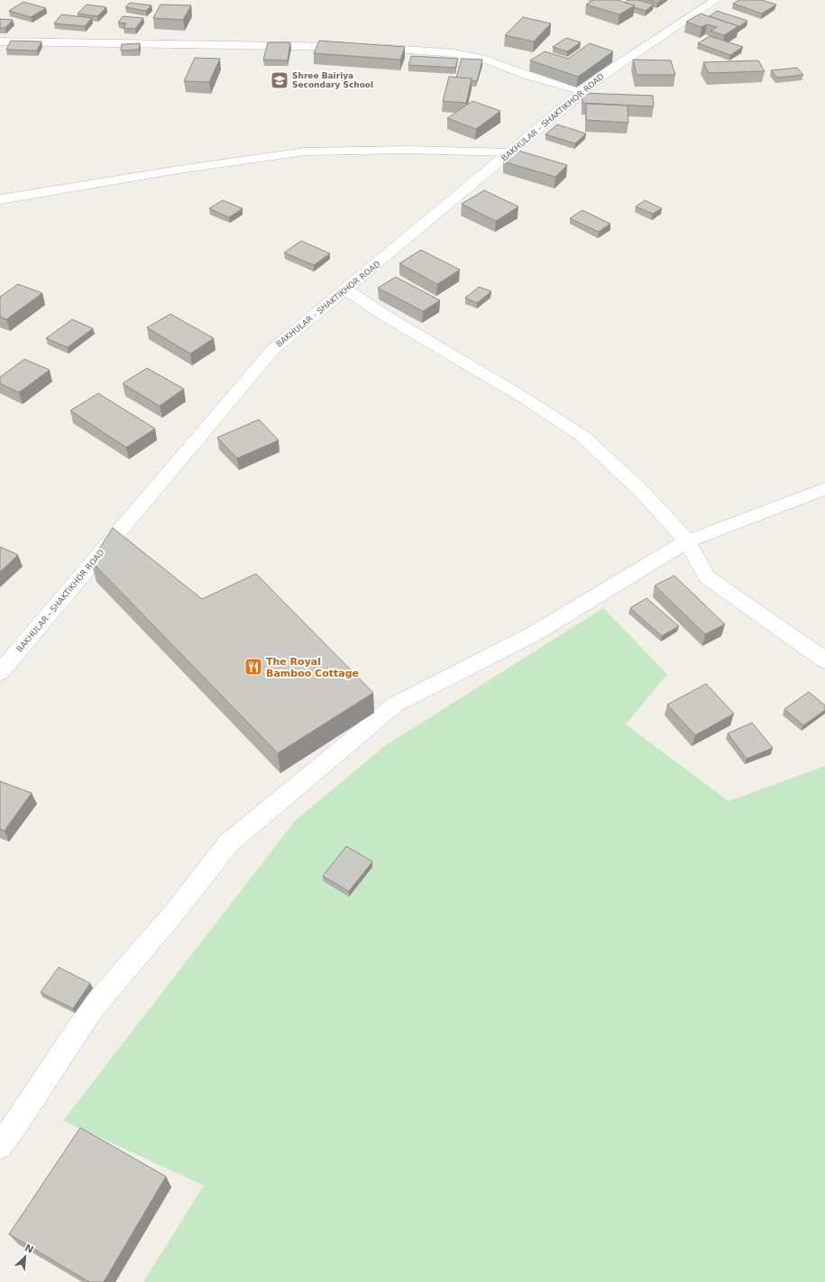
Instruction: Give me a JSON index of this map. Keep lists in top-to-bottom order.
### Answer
{
  "streets": {
    "street": ["BAKHULAR - SHAKTIKHOR ROAD"]
  },
  "places": {
    "school or university": ["Shree Bairiya Secondary School"],
    "restaurant": ["The Royal Bamboo Cottage"]
  },
  "north": "top right"
}
